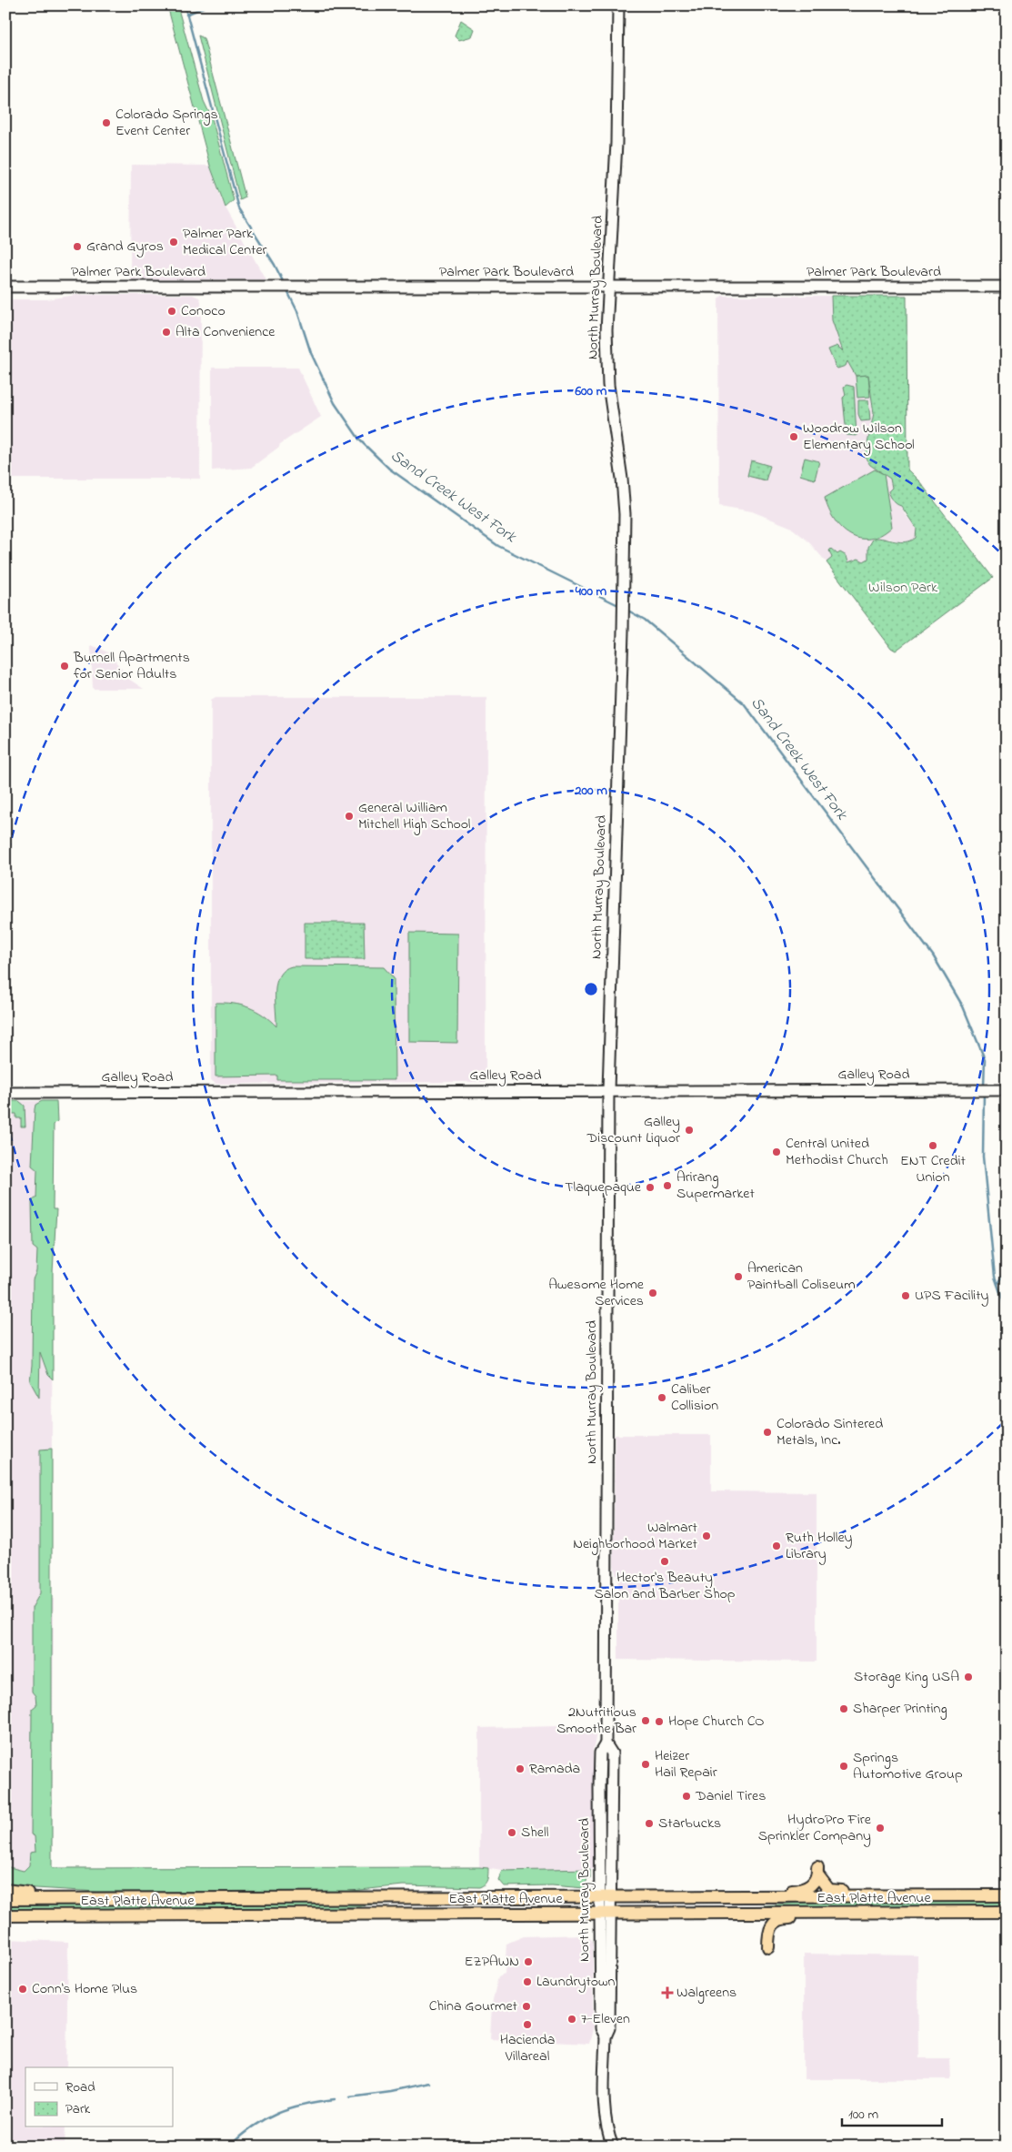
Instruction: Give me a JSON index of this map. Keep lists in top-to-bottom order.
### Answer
{
  "streets": {
    "highway": ["East Platte Avenue"],
    "main road": ["Palmer Park Boulevard", "North Murray Boulevard", "Galley Road"]
  },
  "crossings": [
    ["Palmer Park Boulevard", "North Murray Boulevard"],
    ["North Murray Boulevard", "Galley Road"],
    ["North Murray Boulevard", "East Platte Avenue"]
  ],
  "water": ["Sand Creek West Fork"],
  "parks": ["Wilson Park"],
  "places": {
    "other": [
      "Colorado Springs Event Center",
      "Palmer Park Medical Center",
      "Grand Gyros",
      "Conoco",
      "Alta Convenience",
      "Woodrow Wilson Elementary School",
      "Burnell Apartments for Senior Adults",
      "General William Mitchell High School",
      "Galley Discount Liquor",
      "ENT Credit Union",
      "Central United Methodist Church",
      "Arirang Supermarket",
      "Tlaquepaque",
      "American Paintball Coliseum",
      "Awesome Home Services",
      "UPS Facility",
      "Caliber Collision",
      "Colorado Sintered Metals, Inc.",
      "Walmart Neighborhood Market",
      "Ruth Holley Library",
      "Hector's Beauty Salon and Barber Shop",
      "Storage King USA",
      "Sharper Printing",
      "2Nutritious Smoothe Bar",
      "Hope Church CO",
      "Heizer Hail Repair",
      "Springs Automotive Group",
      "Ramada",
      "Daniel Tires",
      "Starbucks",
      "HydroPro Fire Sprinkler Company",
      "Shell",
      "EZPAWN",
      "Laundrytown",
      "Conn's Home Plus",
      "China Gourmet",
      "7-Eleven",
      "Hacienda Villareal"
    ],
    "health": ["Walgreens"]
  },
  "legend": ["Road", "Park"],
  "scale_bar": "100 m",
  "rings": ["600 m", "400 m", "200 m"]
}
